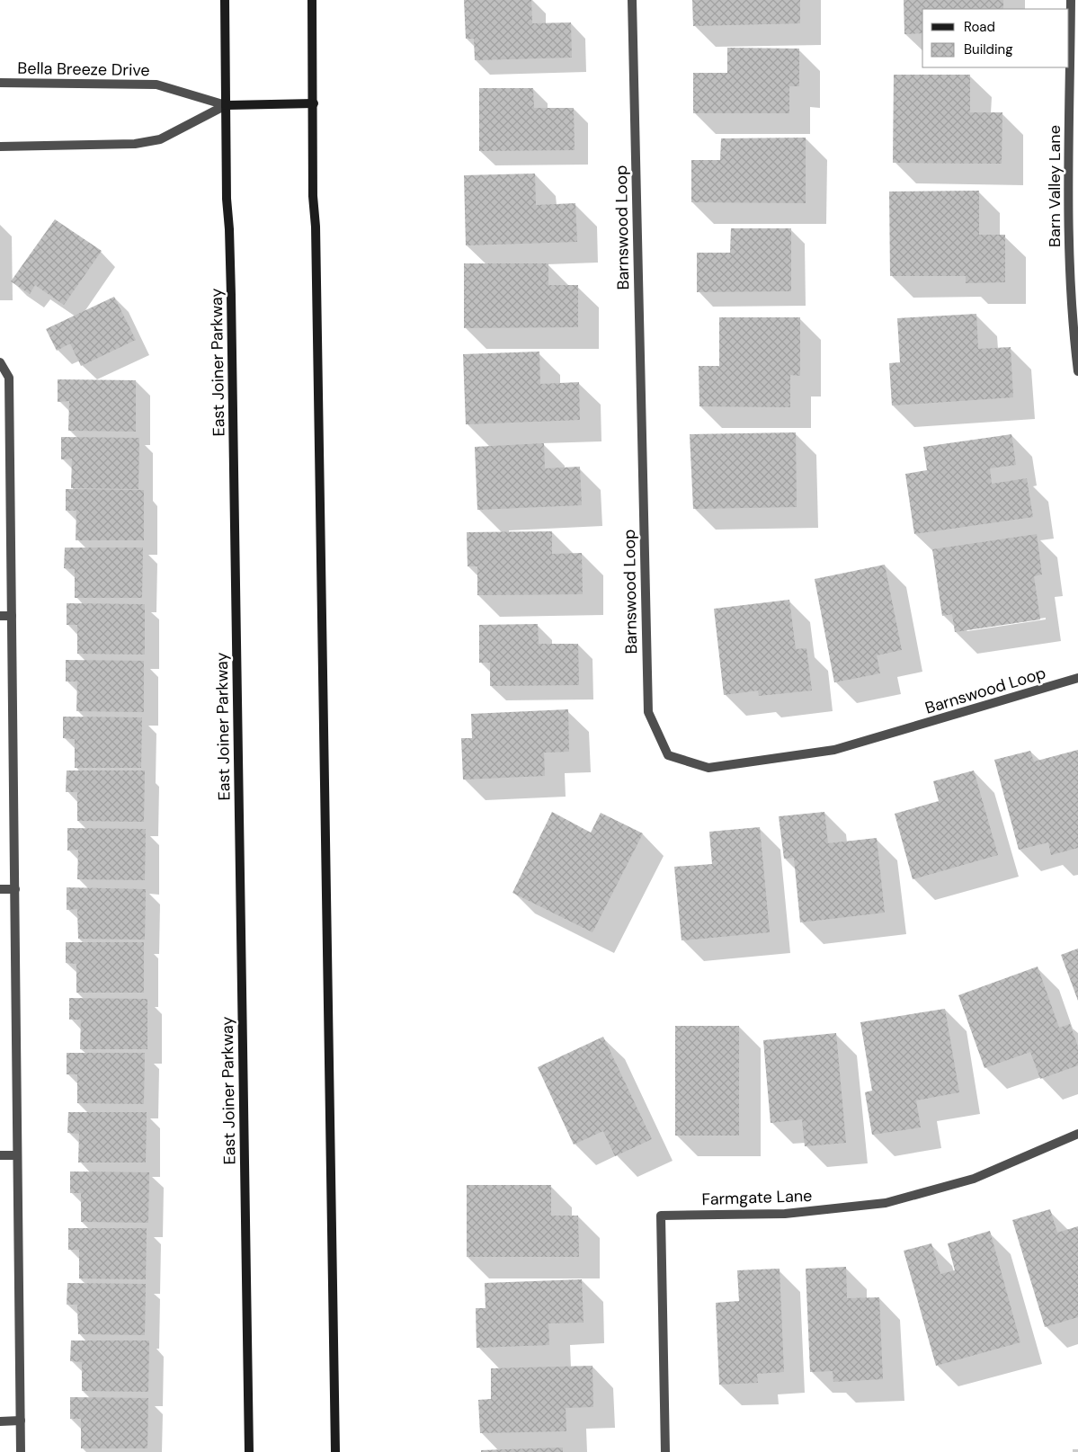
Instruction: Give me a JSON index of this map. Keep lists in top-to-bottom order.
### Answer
{
  "streets": {
    "main road": ["East Joiner Parkway"],
    "street": [
      "Bella Breeze Drive",
      "Barn Valley Lane",
      "Barnswood Loop",
      "Farmgate Lane"
    ]
  },
  "crossings": [
    ["Bella Breeze Drive", "East Joiner Parkway"]
  ],
  "legend": ["Road", "Building"]
}
